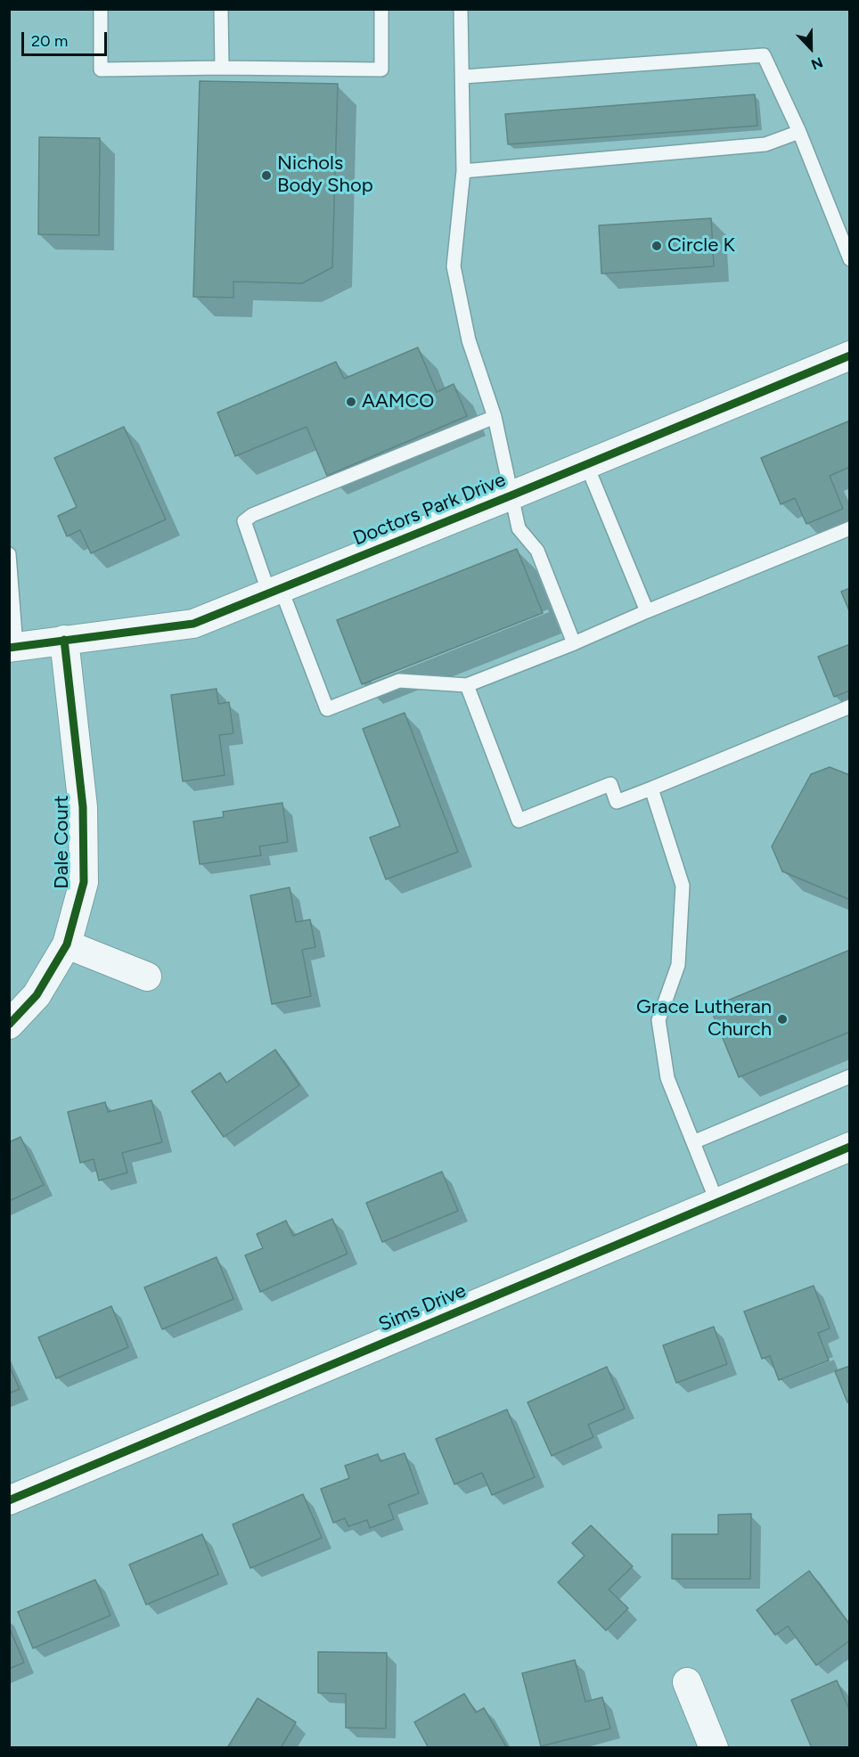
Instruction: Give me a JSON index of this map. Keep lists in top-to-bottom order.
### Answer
{
  "streets": {
    "street": ["Doctors Park Drive", "Dale Court", "Sims Drive"]
  },
  "crossings": [
    ["Doctors Park Drive", "Dale Court"]
  ],
  "places": [
    "Nichols Body Shop",
    "Circle K",
    "AAMCO",
    "Grace Lutheran Church"
  ],
  "scale_bar": "20 m",
  "north": "bottom"
}
